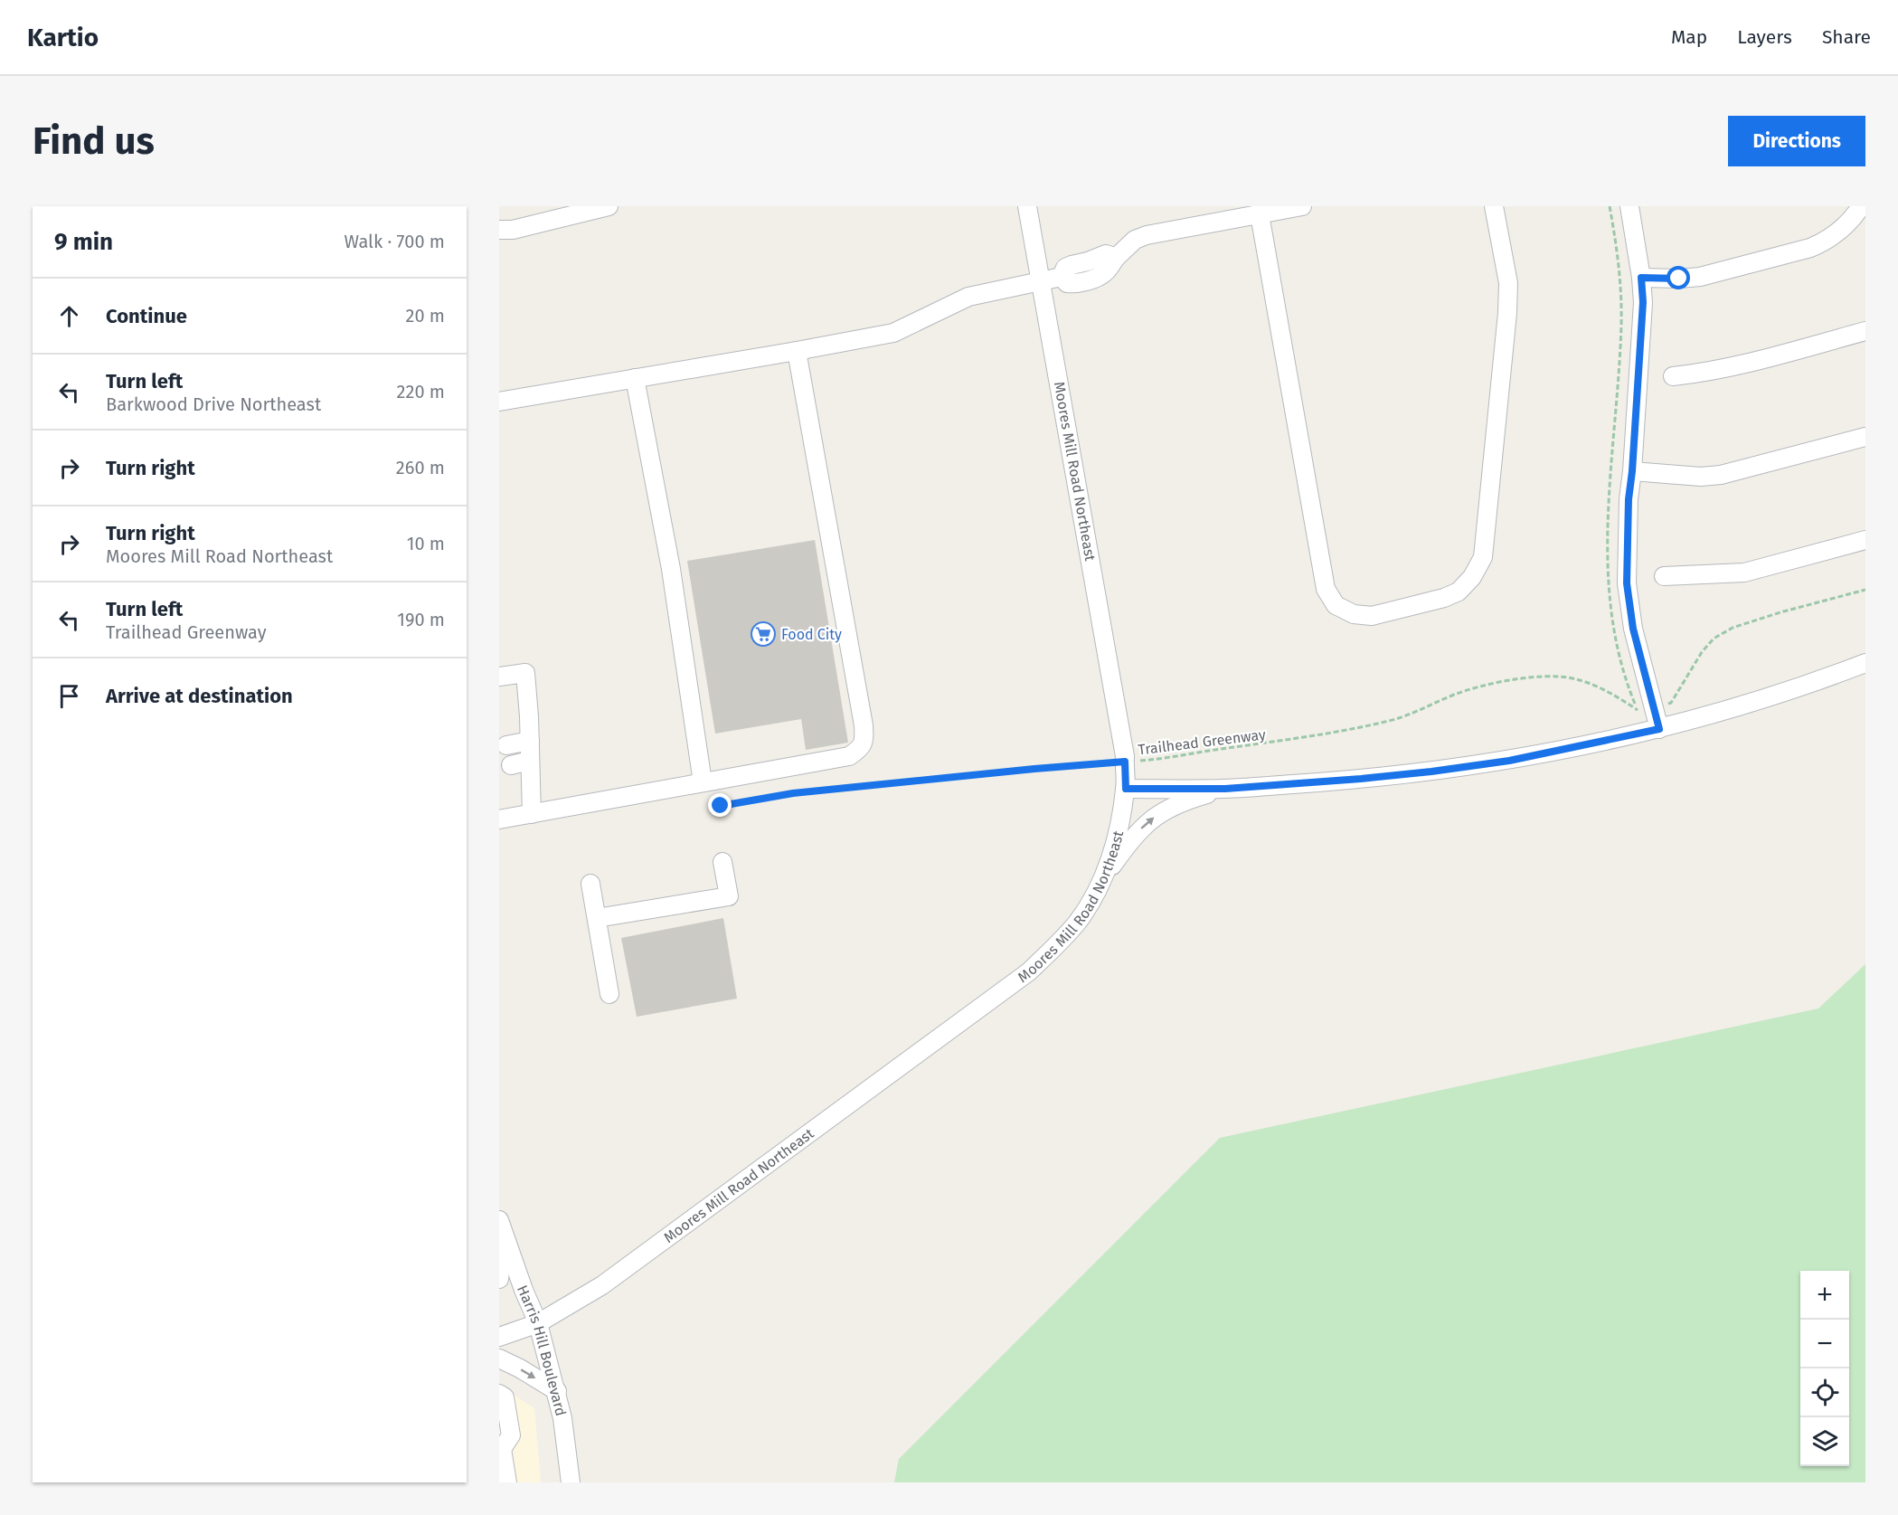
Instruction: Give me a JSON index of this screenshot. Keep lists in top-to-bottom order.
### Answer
{
  "streets": {
    "street": ["Moores Mill Road Northeast", "Harris Hill Boulevard"],
    "path": ["Trailhead Greenway"]
  },
  "crossings": [
    ["Moores Mill Road Northeast", "Trailhead Greenway"],
    ["Moores Mill Road Northeast", "Harris Hill Boulevard"]
  ],
  "places": {
    "supermarket": ["Food City"]
  },
  "page": {
    "header": "Kartio",
    "nav": ["Map", "Layers", "Share"],
    "buttons": "Directions",
    "title": "Find us",
    "heading": ["9 min", "Walk · 700 m"],
    "list": [
      ["Continue", "20 m"],
      ["Turn left", "Barkwood Drive Northeast", "220 m"],
      ["Turn right", "260 m"],
      ["Turn right", "Moores Mill Road Northeast", "10 m"],
      ["Turn left", "Trailhead Greenway", "190 m"],
      "Arrive at destination"
    ],
    "map_buttons": ["+", "−"]
  }
}
